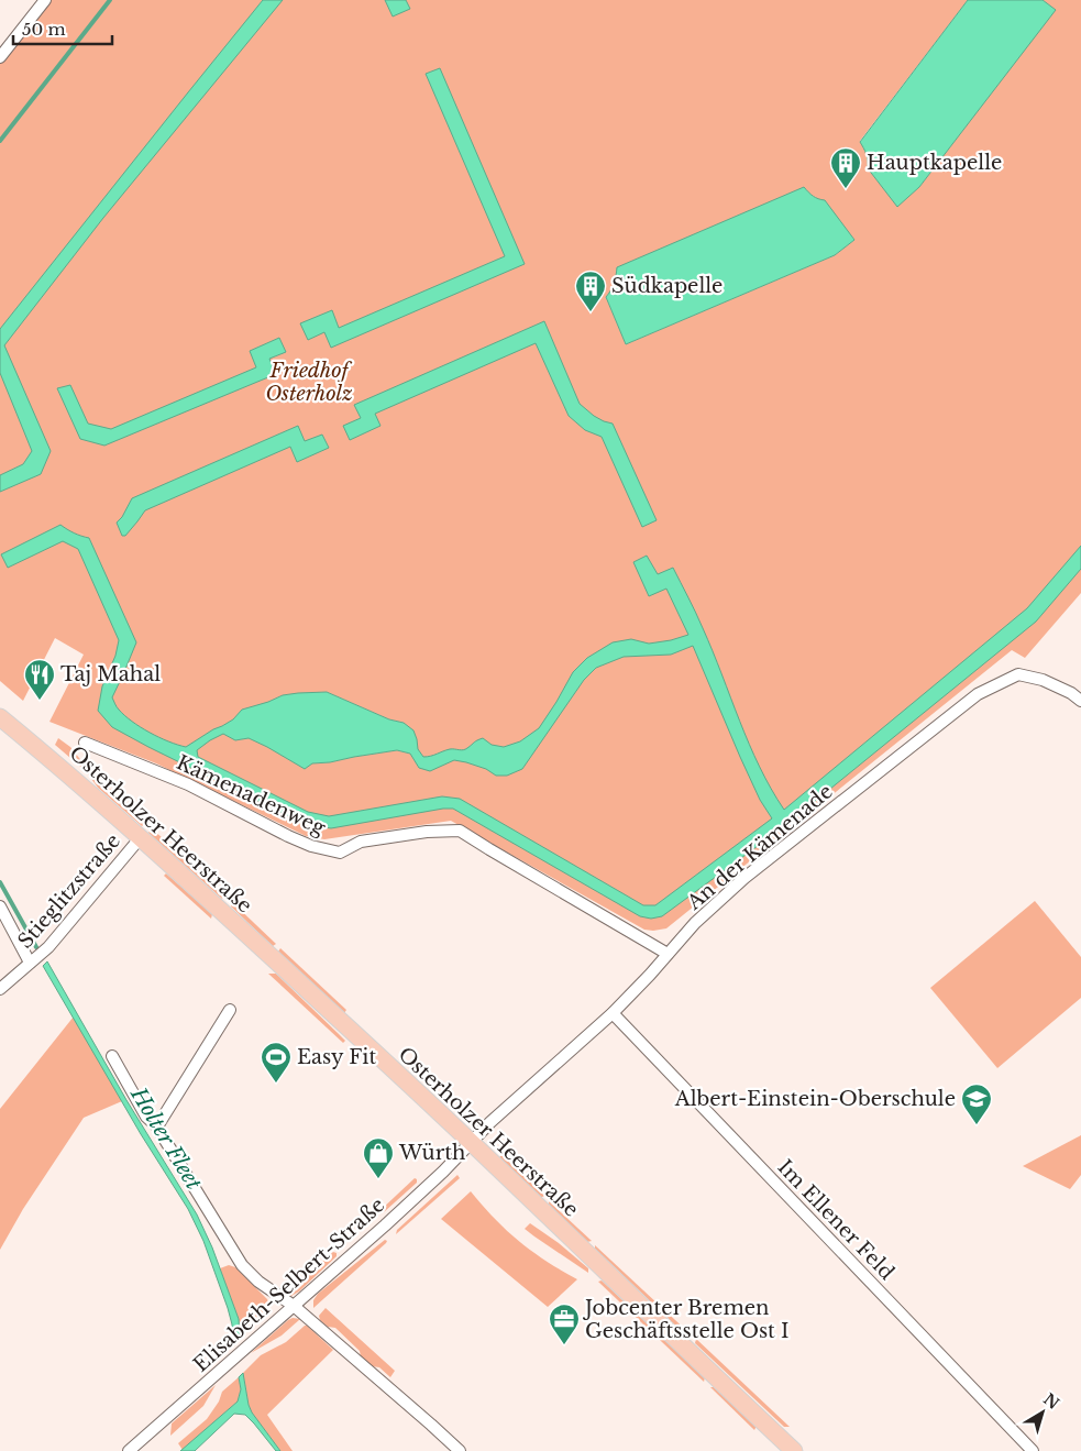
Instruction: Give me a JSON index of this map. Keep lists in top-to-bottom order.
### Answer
{
  "streets": {
    "main road": ["Osterholzer Heerstraße"],
    "street": [
      "Kämenadenweg",
      "An der Kämenade",
      "Stieglitzstraße",
      "Im Ellener Feld",
      "Elisabeth-Selbert-Straße"
    ]
  },
  "crossings": [
    ["Kämenadenweg", "An der Kämenade"],
    ["Osterholzer Heerstraße", "An der Kämenade"],
    ["Osterholzer Heerstraße", "Stieglitzstraße"],
    ["Osterholzer Heerstraße", "Elisabeth-Selbert-Straße"],
    ["An der Kämenade", "Im Ellener Feld"],
    ["An der Kämenade", "Elisabeth-Selbert-Straße"]
  ],
  "water": ["Holter Fleet"],
  "parks": ["Friedhof Osterholz"],
  "places": {
    "building": ["Hauptkapelle", "Südkapelle"],
    "restaurant": ["Taj Mahal"],
    "sports": ["Easy Fit"],
    "school or university": ["Albert-Einstein-Oberschule"],
    "shop": ["Würth"],
    "office": ["Jobcenter Bremen Geschäftsstelle Ost I"]
  },
  "scale_bar": "50 m",
  "north": "top right"
}
